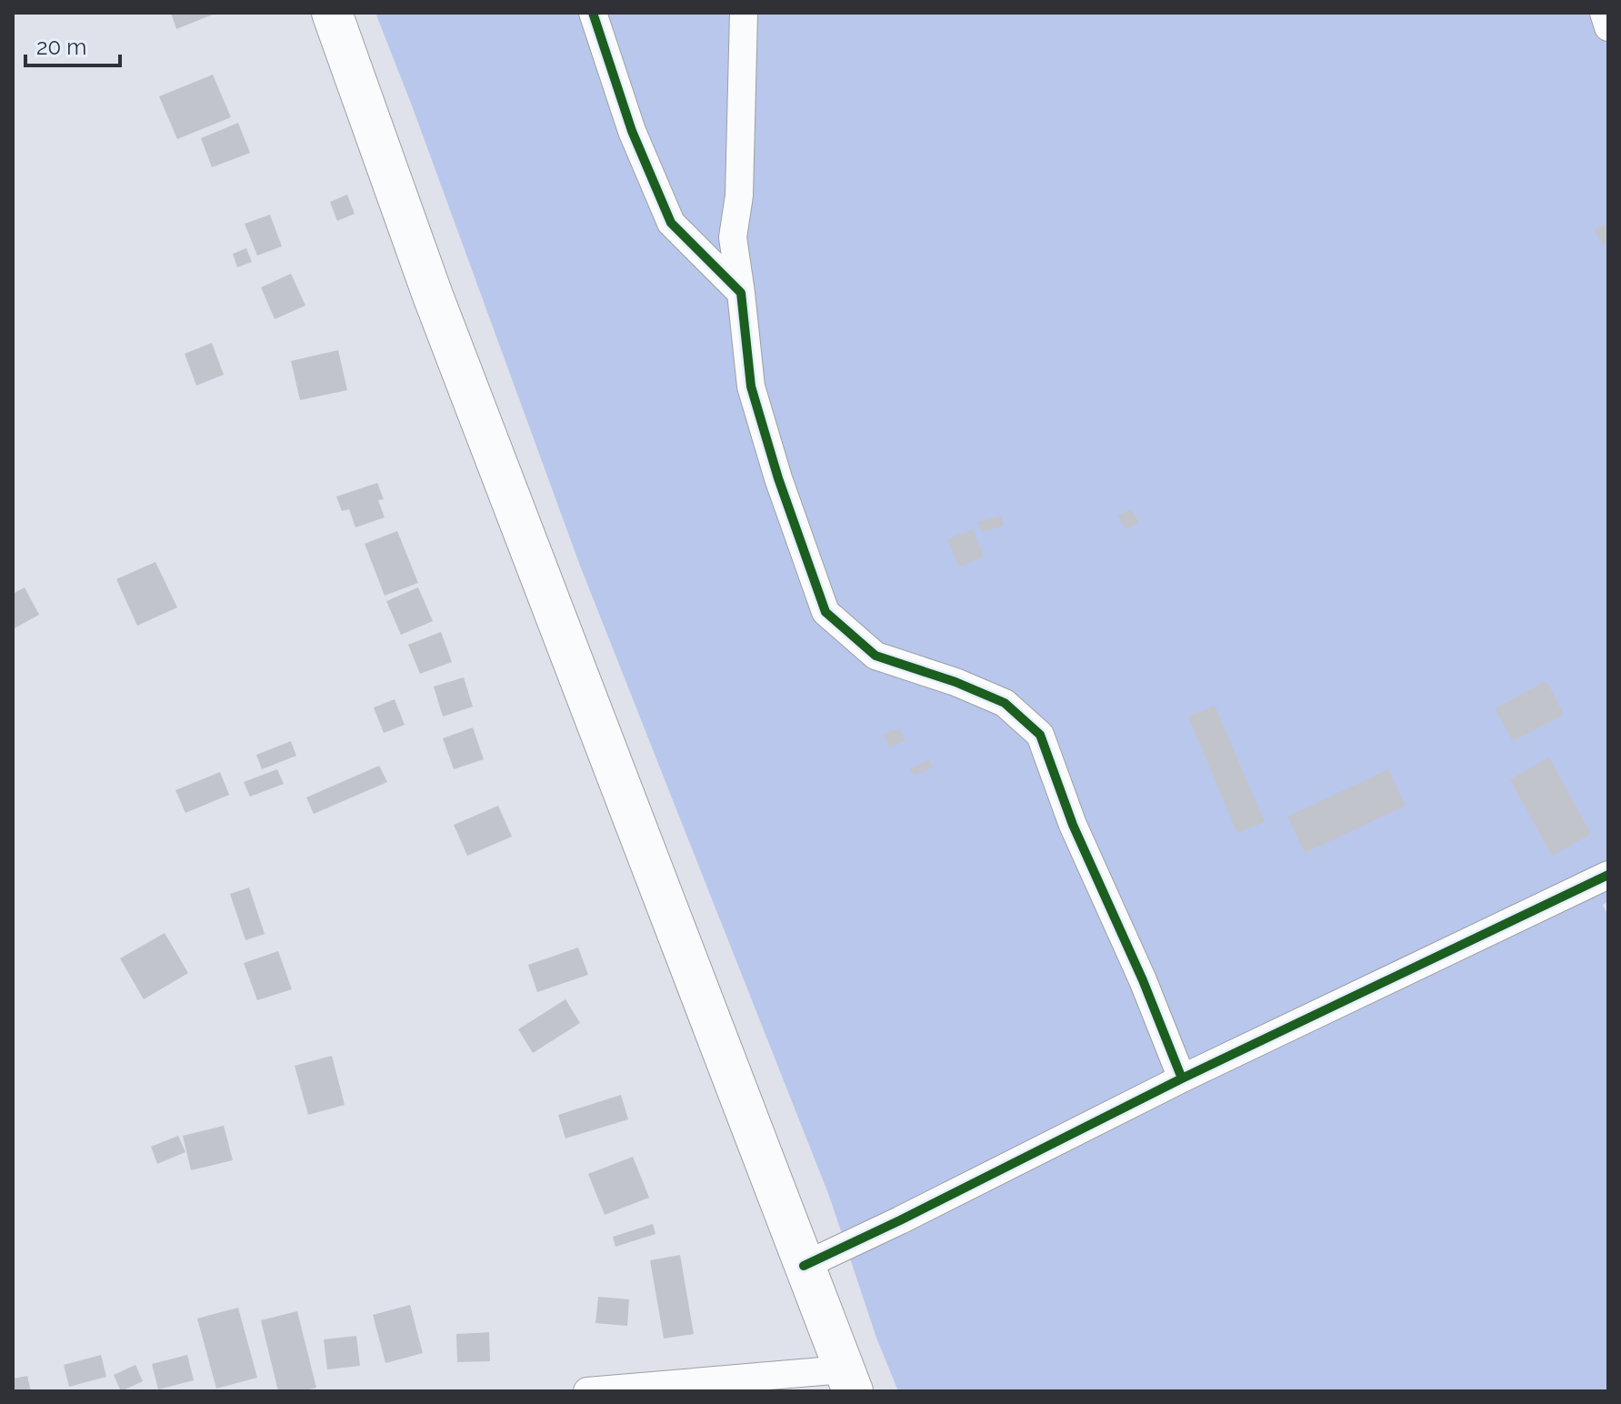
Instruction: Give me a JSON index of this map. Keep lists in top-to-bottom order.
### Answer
{
  "scale_bar": "20 m"
}
